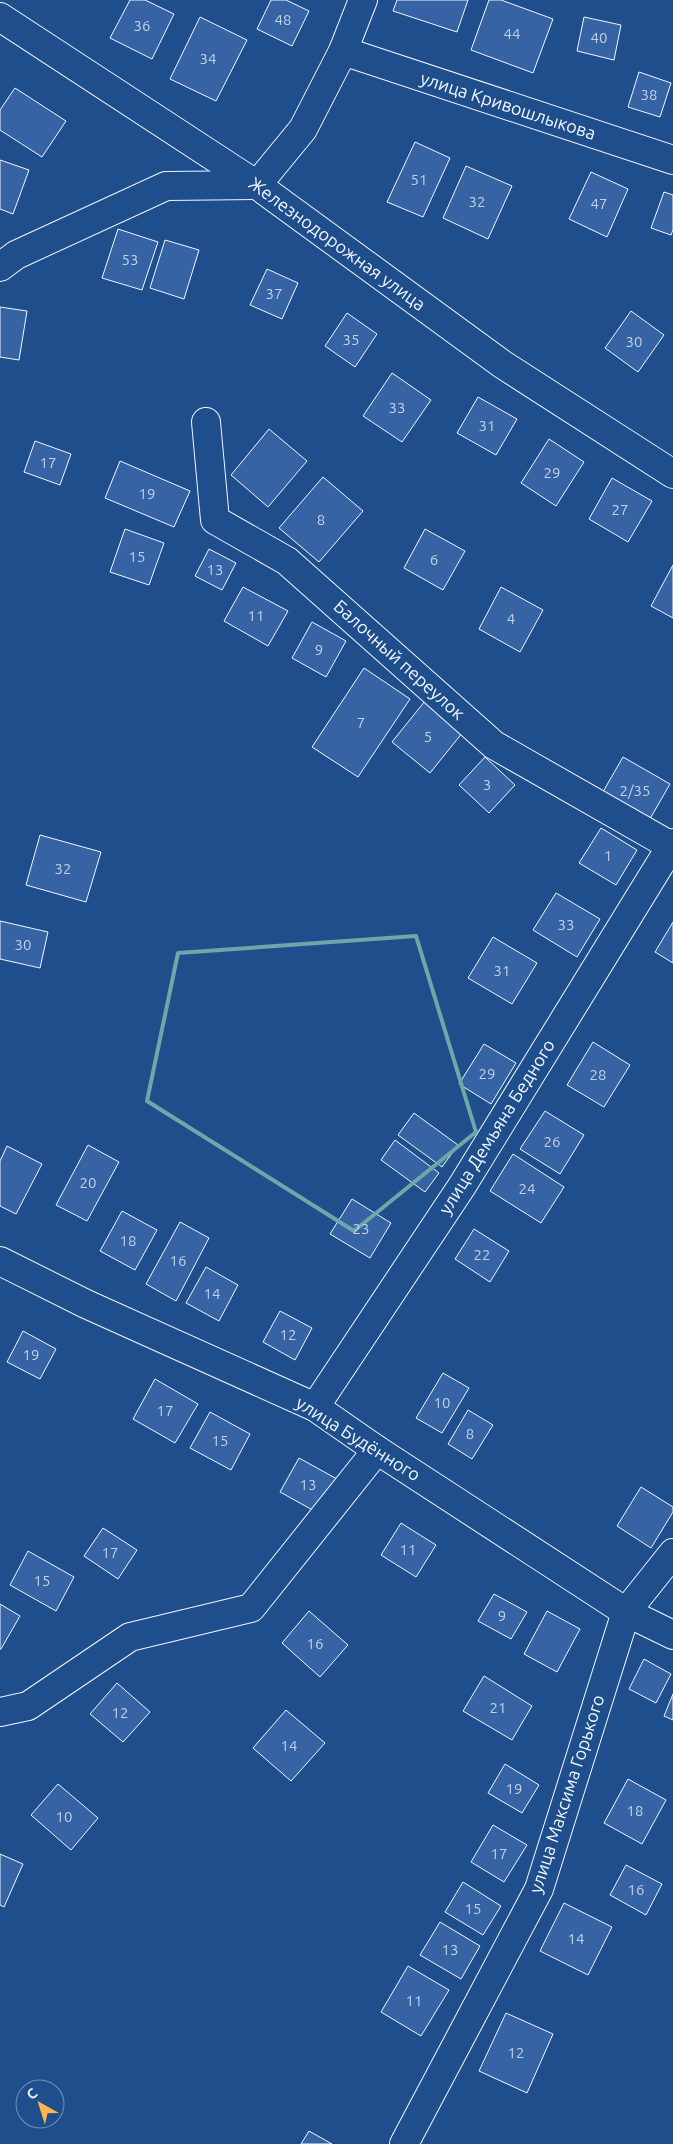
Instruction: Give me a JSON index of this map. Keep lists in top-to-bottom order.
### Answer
{
  "streets": {
    "street": [
      "улица Кривошлыкова",
      "Железнодорожная улица",
      "Балочный переулок",
      "улица Демьяна Бедного",
      "улица Будённого",
      "улица Максима Горького"
    ]
  },
  "crossings": [
    ["Балочный переулок", "улица Демьяна Бедного"],
    ["улица Демьяна Бедного", "улица Будённого"],
    ["улица Будённого", "улица Максима Горького"]
  ],
  "house_numbers": [
    "48",
    "36",
    "44",
    "40",
    "34",
    "38",
    "51",
    "32",
    "47",
    "53",
    "37",
    "35",
    "30",
    "33",
    "31",
    "17",
    "29",
    "19",
    "27",
    "8",
    "15",
    "6",
    "13",
    "11",
    "4",
    "9",
    "7",
    "5",
    "3",
    "2/35",
    "1",
    "32",
    "33",
    "30",
    "31",
    "29",
    "28",
    "26",
    "20",
    "24",
    "23",
    "18",
    "22",
    "16",
    "14",
    "12",
    "19",
    "10",
    "17",
    "8",
    "15",
    "13",
    "11",
    "17",
    "15",
    "9",
    "16",
    "21",
    "12",
    "14",
    "19",
    "18",
    "10",
    "17",
    "16",
    "15",
    "14",
    "13",
    "11",
    "12"
  ],
  "north": "top left"
}
